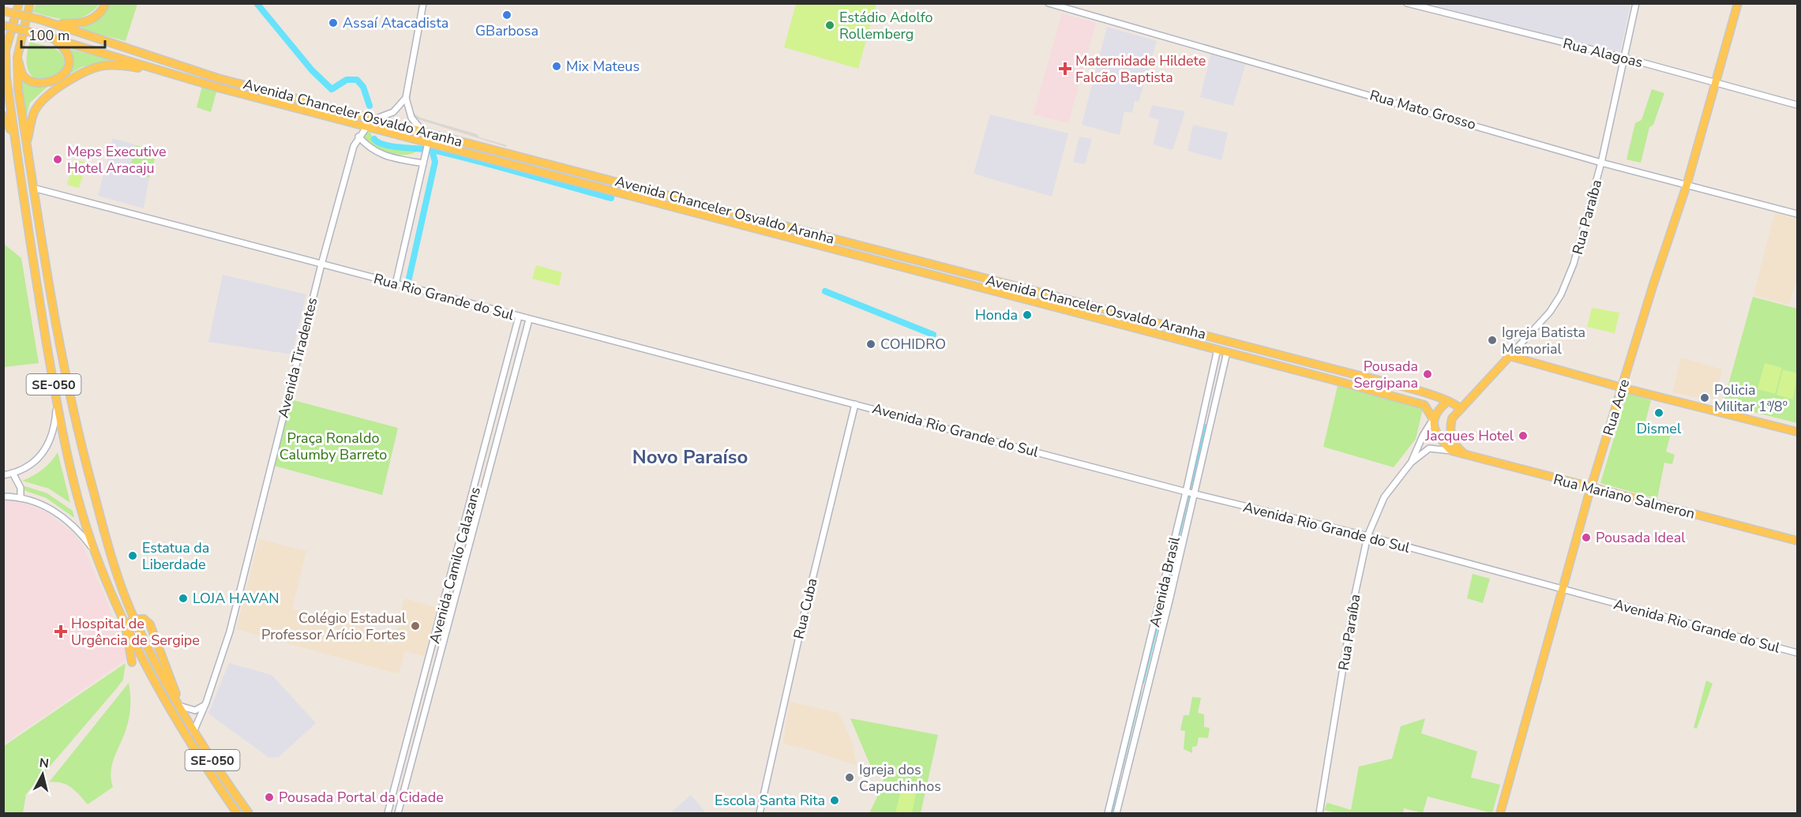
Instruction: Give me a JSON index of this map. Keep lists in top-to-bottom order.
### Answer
{
  "streets": {
    "main road": [
      "Avenida Chanceler Osvaldo Aranha",
      "Rua Paraíba",
      "SE-050",
      "Rua Acre",
      "Rua Mariano Salmeron"
    ],
    "street": [
      "Rua Alagoas",
      "Rua Mato Grosso",
      "Rua Rio Grande do Sul",
      "Avenida Tiradentes",
      "Avenida Rio Grande do Sul",
      "Avenida Camilo Calazans",
      "Avenida Brasil",
      "Rua Cuba"
    ]
  },
  "crossings": [
    ["Rua Alagoas", "Rua Paraíba"],
    ["Rua Alagoas", "Rua Acre"],
    ["Rua Mato Grosso", "Rua Paraíba"],
    ["Rua Mato Grosso", "Rua Acre"],
    ["Avenida Chanceler Osvaldo Aranha", "Rua Paraíba"],
    ["Avenida Chanceler Osvaldo Aranha", "Avenida Tiradentes"],
    ["Avenida Chanceler Osvaldo Aranha", "Rua Mariano Salmeron"],
    ["Avenida Chanceler Osvaldo Aranha", "Avenida Brasil"],
    ["Rua Paraíba", "Avenida Rio Grande do Sul"],
    ["Rua Rio Grande do Sul", "Avenida Tiradentes"],
    ["Rua Rio Grande do Sul", "SE-050"],
    ["Rua Rio Grande do Sul", "Avenida Rio Grande do Sul"],
    ["Rua Rio Grande do Sul", "Avenida Camilo Calazans"],
    ["Rua Rio Grande do Sul", "Rua Cuba"],
    ["Avenida Tiradentes", "SE-050"],
    ["Rua Acre", "Avenida Rio Grande do Sul"],
    ["Rua Acre", "Rua Mariano Salmeron"],
    ["Avenida Rio Grande do Sul", "Avenida Brasil"],
    ["Avenida Rio Grande do Sul", "Rua Cuba"]
  ],
  "districts": ["Novo Paraíso"],
  "parks": ["Praça Ronaldo Calumby Barreto"],
  "places": {
    "other": [
      "GBarbosa",
      "Assaí Atacadista",
      "Estádio Adolfo Rollemberg",
      "Mix Mateus",
      "Meps Executive Hotel Aracaju",
      "Honda",
      "Igreja Batista Memorial",
      "COHIDRO",
      "Pousada Sergipana",
      "Policia Militar 1ª/8º",
      "Dismel",
      "Jacques Hotel",
      "Pousada Ideal",
      "Estatua da Liberdade",
      "LOJA HAVAN",
      "Colégio Estadual Professor Arício Fortes",
      "Igreja dos Capuchinhos",
      "Pousada Portal da Cidade",
      "Escola Santa Rita"
    ],
    "health": ["Maternidade Hildete Falcão Baptista", "Hospital de Urgência de Sergipe"]
  },
  "scale_bar": "100 m",
  "north": "top"
}
